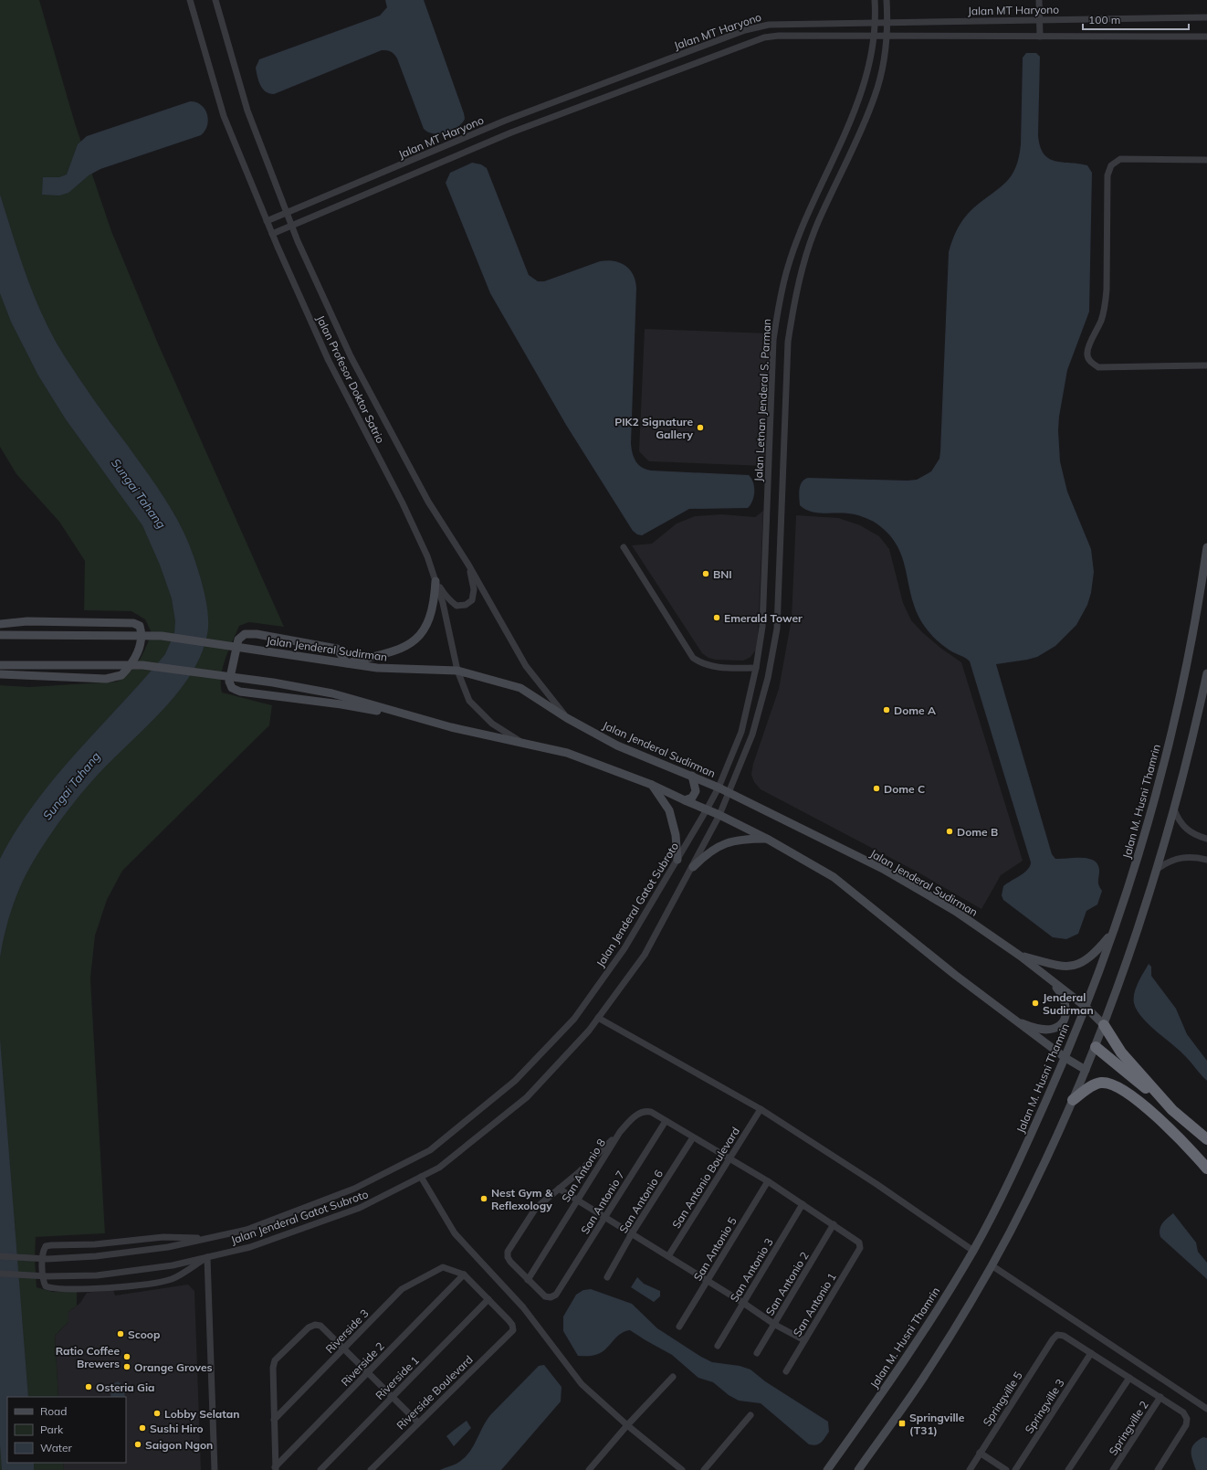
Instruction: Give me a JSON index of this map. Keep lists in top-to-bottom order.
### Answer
{
  "streets": {
    "street": [
      "Jalan MT Haryono",
      "Jalan Profesor Doktor Satrio",
      "Jalan Letnan Jenderal S. Parman",
      "Jalan Jenderal Sudirman",
      "Jalan M. Husni Thamrin",
      "Jalan Jenderal Gatot Subroto",
      "San Antonio 8",
      "San Antonio Boulevard",
      "San Antonio 6",
      "San Antonio 7",
      "San Antonio 5",
      "San Antonio 3",
      "San Antonio 2",
      "San Antonio 1",
      "Riverside 3",
      "Riverside 2",
      "Riverside 1",
      "Riverside Boulevard",
      "Springville 5",
      "Springville 3",
      "Springville 2"
    ]
  },
  "crossings": [
    ["Jalan MT Haryono", "Jalan Profesor Doktor Satrio"],
    ["Jalan MT Haryono", "Jalan Letnan Jenderal S. Parman"],
    ["Jalan Profesor Doktor Satrio", "Jalan Jenderal Sudirman"],
    ["Jalan Letnan Jenderal S. Parman", "Jalan Jenderal Sudirman"],
    ["Jalan Letnan Jenderal S. Parman", "Jalan Jenderal Gatot Subroto"],
    ["Jalan Jenderal Sudirman", "Jalan M. Husni Thamrin"],
    ["Jalan Jenderal Sudirman", "Jalan Jenderal Gatot Subroto"],
    ["San Antonio 8", "San Antonio 7"],
    ["San Antonio 2", "San Antonio 1"],
    ["Riverside 3", "Riverside 2"],
    ["Riverside 1", "Riverside Boulevard"],
    ["Springville 5", "Springville 3"]
  ],
  "water": ["Sungai Tahang"],
  "places": {
    "other": [
      "PIK2 Signature Gallery",
      "BNI",
      "Emerald Tower",
      "Dome A",
      "Dome C",
      "Dome B",
      "Jenderal Sudirman",
      "Nest Gym & Reflexology",
      "Scoop",
      "Ratio Coffee Brewers",
      "Orange Groves",
      "Osteria Gia",
      "Lobby Selatan",
      "Sushi Hiro",
      "Saigon Ngon"
    ],
    "transit": ["Springville (T31)"]
  },
  "legend": ["Road", "Park", "Water"],
  "scale_bar": "100 m"
}
